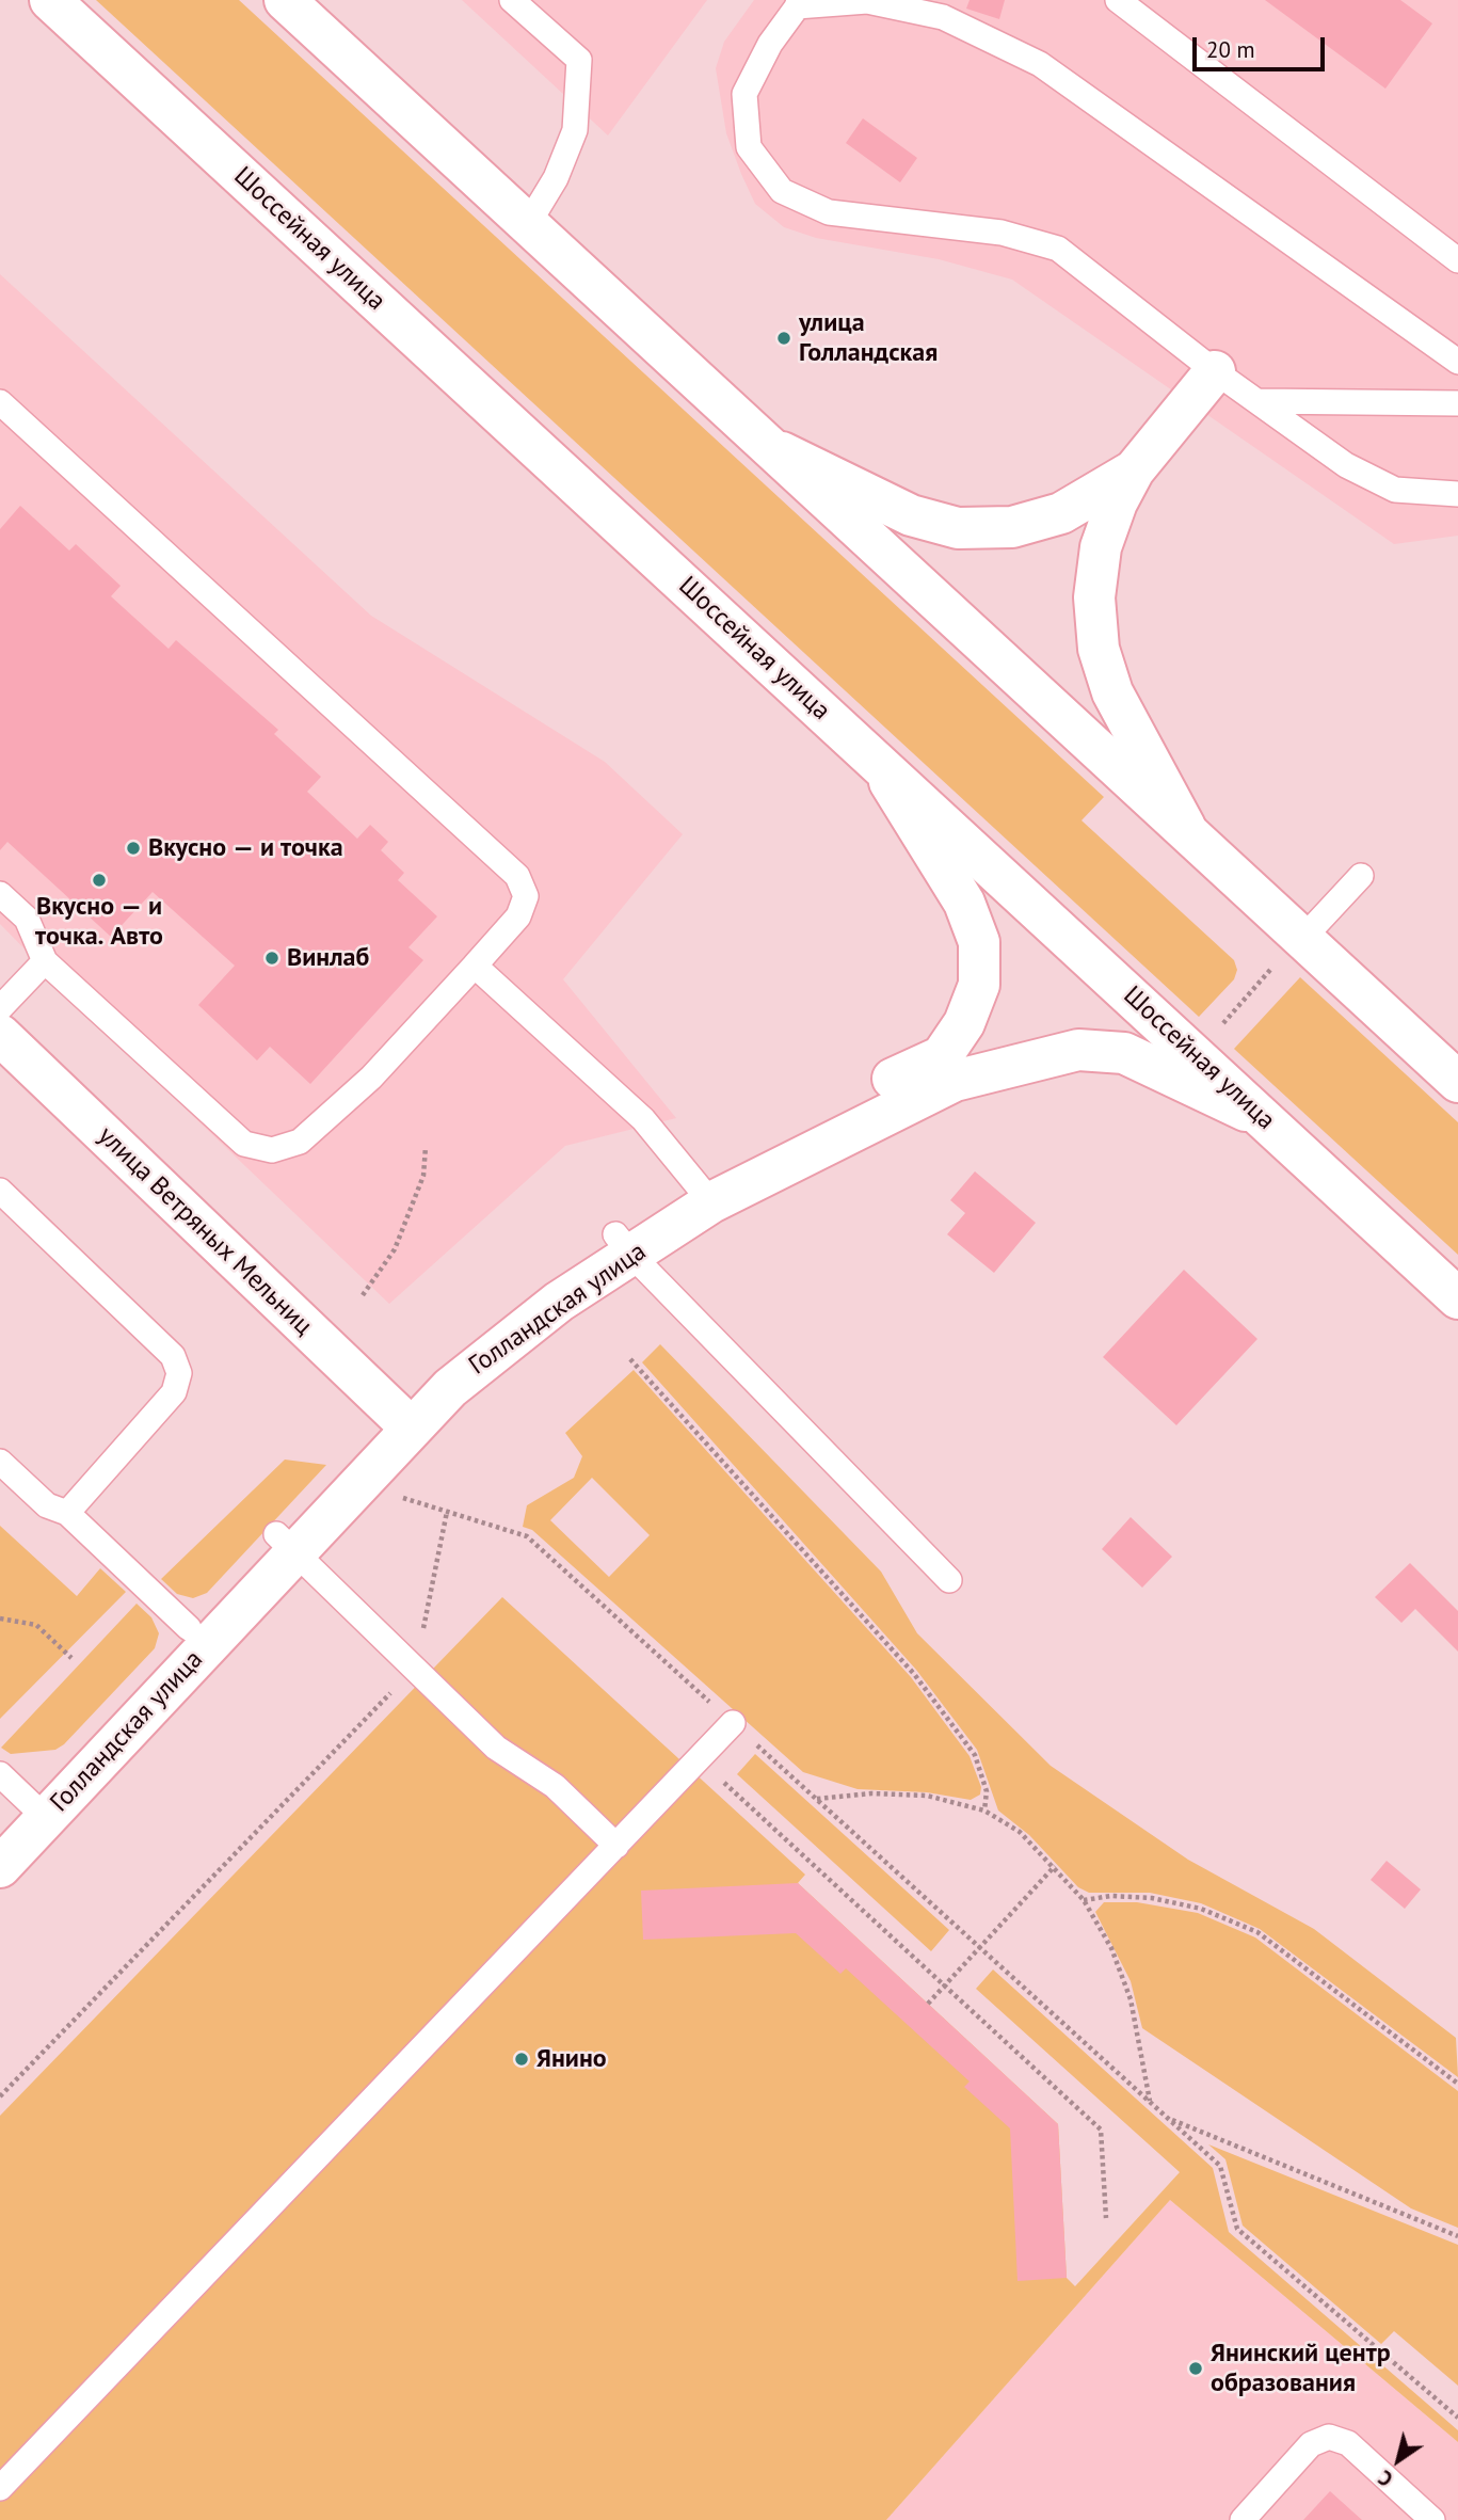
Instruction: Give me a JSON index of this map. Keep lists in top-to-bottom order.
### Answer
{
  "streets": {
    "street": ["Шоссейная улица", "улица Ветряных Мельниц", "Голландская улица"]
  },
  "crossings": [
    ["Шоссейная улица", "Голландская улица"],
    ["улица Ветряных Мельниц", "Голландская улица"]
  ],
  "places": [
    "улица Голландская",
    "Вкусно — и точка",
    "Вкусно — и точка. Авто",
    "Винлаб",
    "Янино",
    "Янинский центр образования"
  ],
  "scale_bar": "20 m",
  "north": "bottom left"
}
